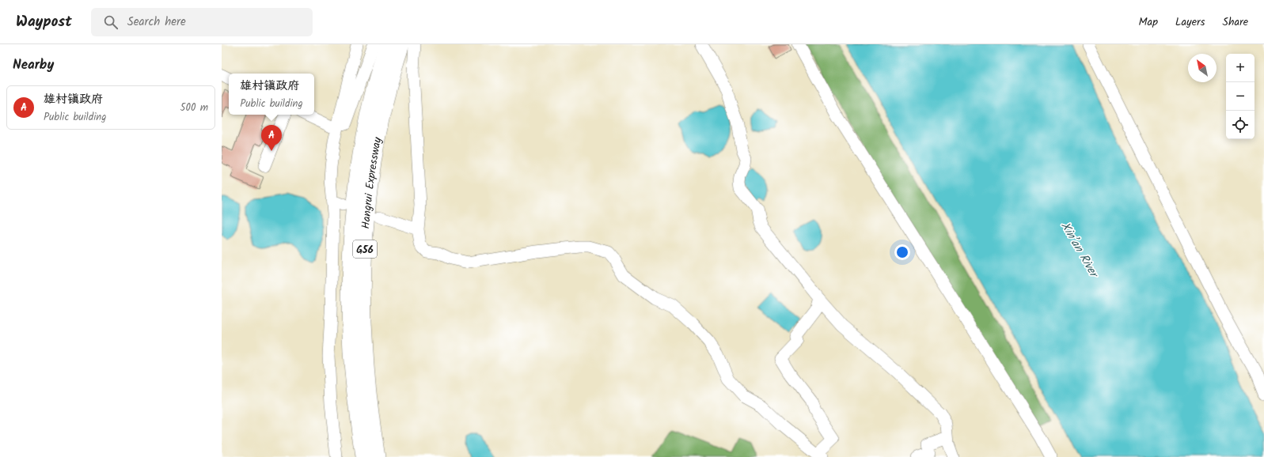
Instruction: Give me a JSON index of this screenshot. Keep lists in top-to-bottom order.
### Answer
{
  "streets": {
    "highway": ["Hangrui Expressway", "G56"]
  },
  "water": ["Xin’an River"],
  "north": "top left",
  "page": {
    "header": "Waypost",
    "search": "Search here",
    "nav": ["Map", "Layers", "Share"],
    "heading": "Nearby",
    "map_buttons": ["+", "−"],
    "popup": ["雄村镇政府", "Public building"],
    "list": [
      {
        "mark": "A",
        "name": "雄村镇政府",
        "note": "Public building",
        "value": "500 m"
      }
    ],
    "pins": "A"
  }
}
